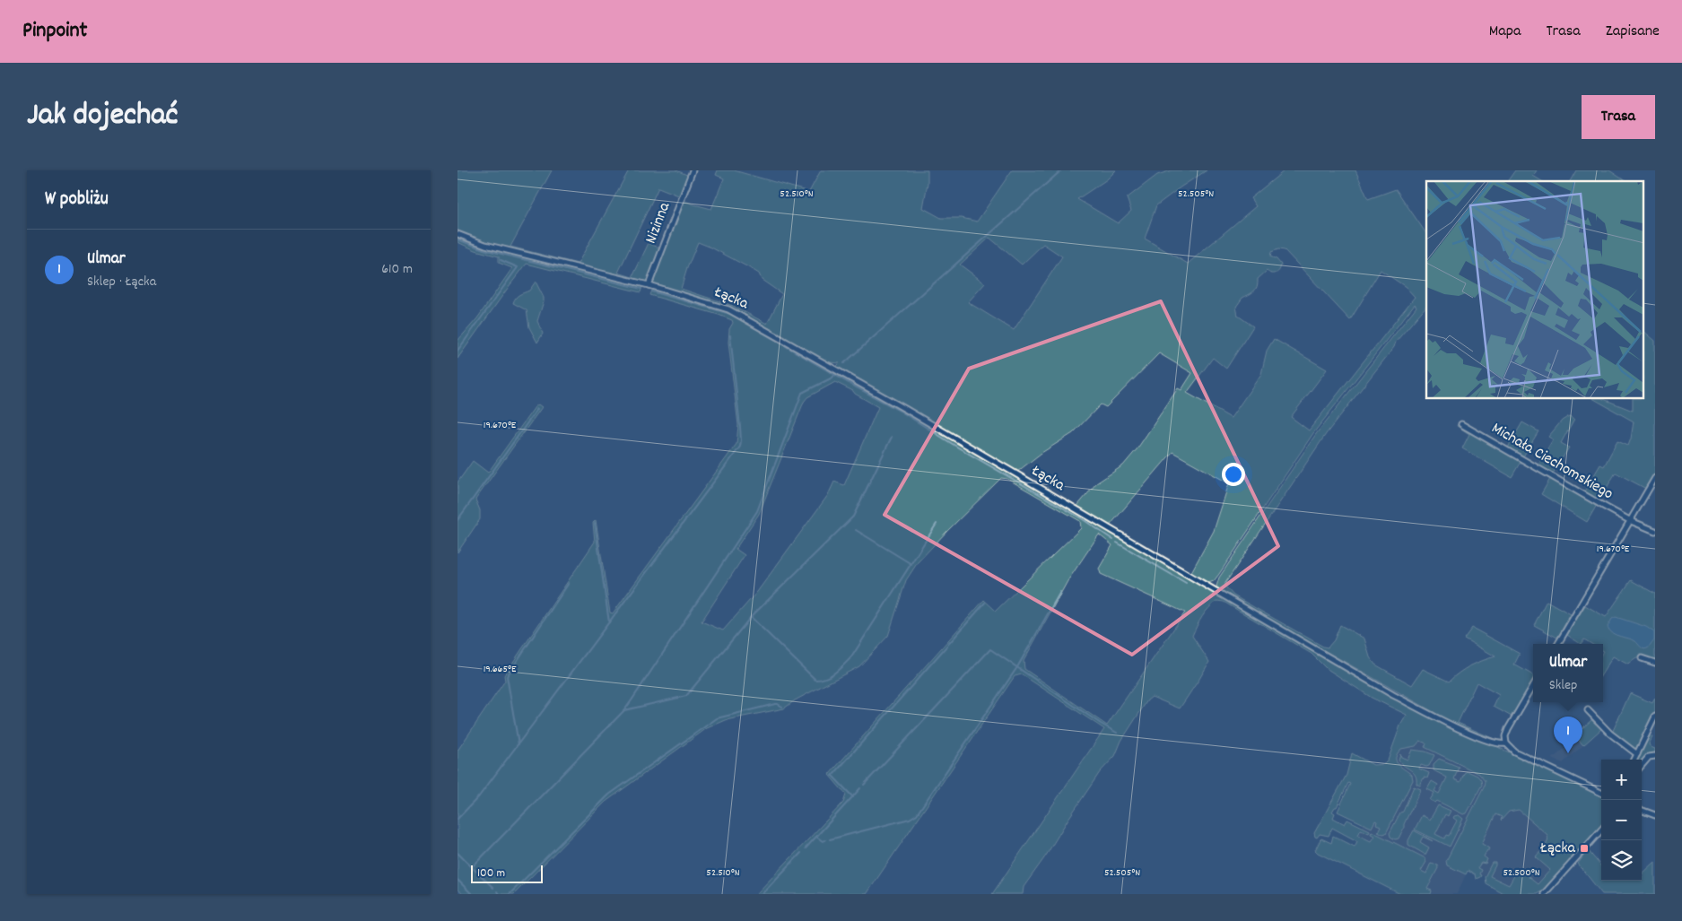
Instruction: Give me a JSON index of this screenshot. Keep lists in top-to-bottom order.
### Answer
{
  "streets": {
    "street": ["Nizinna", "Łącka", "Michała Ciechomskiego"]
  },
  "crossings": [
    ["Nizinna", "Łącka"]
  ],
  "places": {
    "transit": ["Łącka"]
  },
  "scale_bar": "100 m",
  "page": {
    "header": "Pinpoint",
    "nav": ["Mapa", "Trasa", "Zapisane"],
    "title": "Jak dojechać",
    "buttons": "Trasa",
    "heading": "W pobliżu",
    "list": [
      {
        "mark": "1",
        "name": "Ulmar",
        "note": "Sklep · Łącka",
        "value": "610 m"
      }
    ],
    "popup": ["Ulmar", "Sklep"],
    "pins": "1",
    "map_buttons": ["+", "−"],
    "scale": "100 m"
  },
  "coordinates": [
    "52.510°N",
    "52.505°N",
    "19.670°E",
    "19.665°E",
    "52.500°N"
  ]
}
